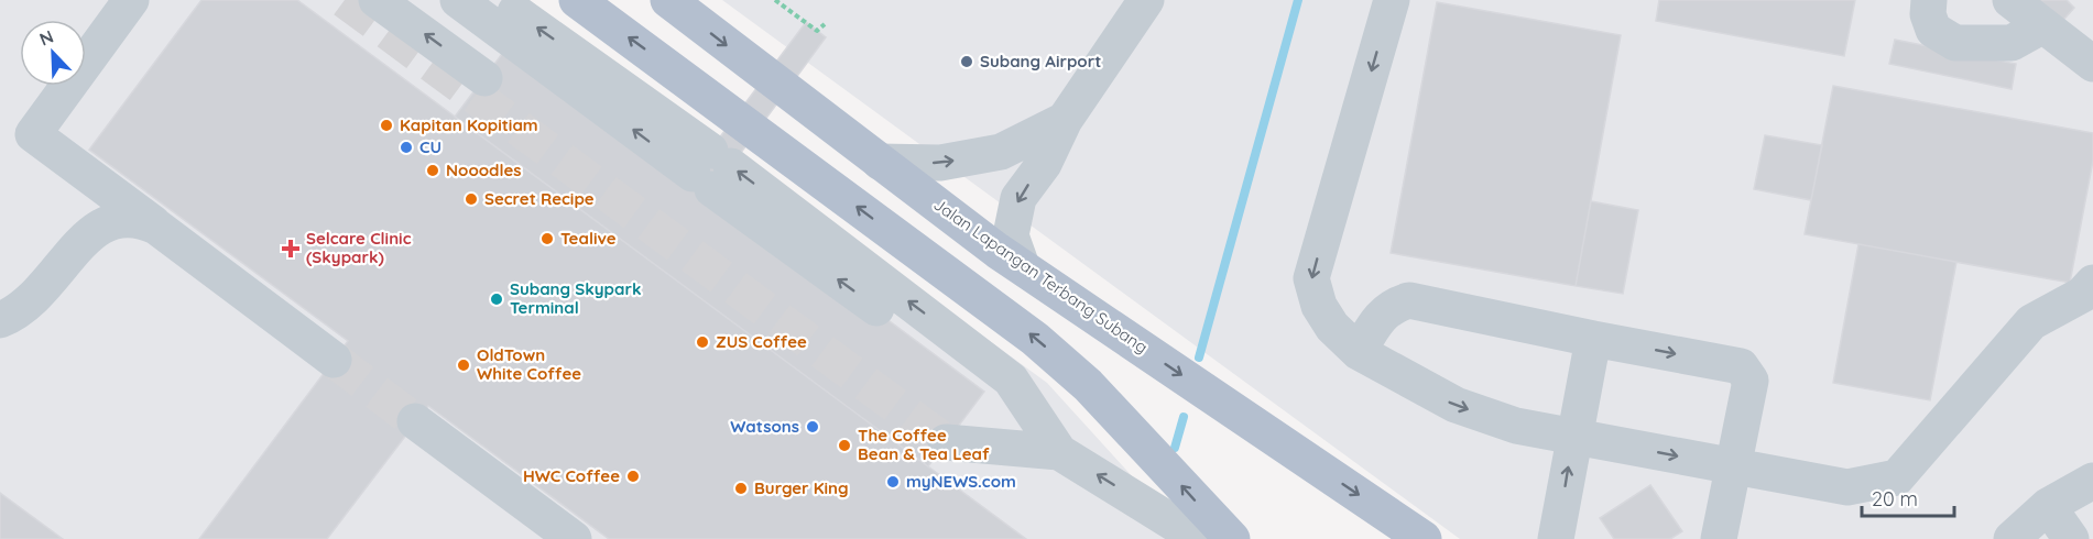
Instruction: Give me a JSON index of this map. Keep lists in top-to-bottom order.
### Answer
{
  "streets": {
    "main road": ["Jalan Lapangan Terbang Subang"]
  },
  "places": {
    "other": [
      "Subang Airport",
      "Kapitan Kopitiam",
      "CU",
      "Nooodles",
      "Secret Recipe",
      "Tealive",
      "Subang Skypark Terminal",
      "ZUS Coffee",
      "OldTown White Coffee",
      "Watsons",
      "The Coffee Bean & Tea Leaf",
      "HWC Coffee",
      "myNEWS.com",
      "Burger King"
    ],
    "health": ["Selcare Clinic (Skypark)"]
  },
  "scale_bar": "20 m",
  "north": "top left"
}
